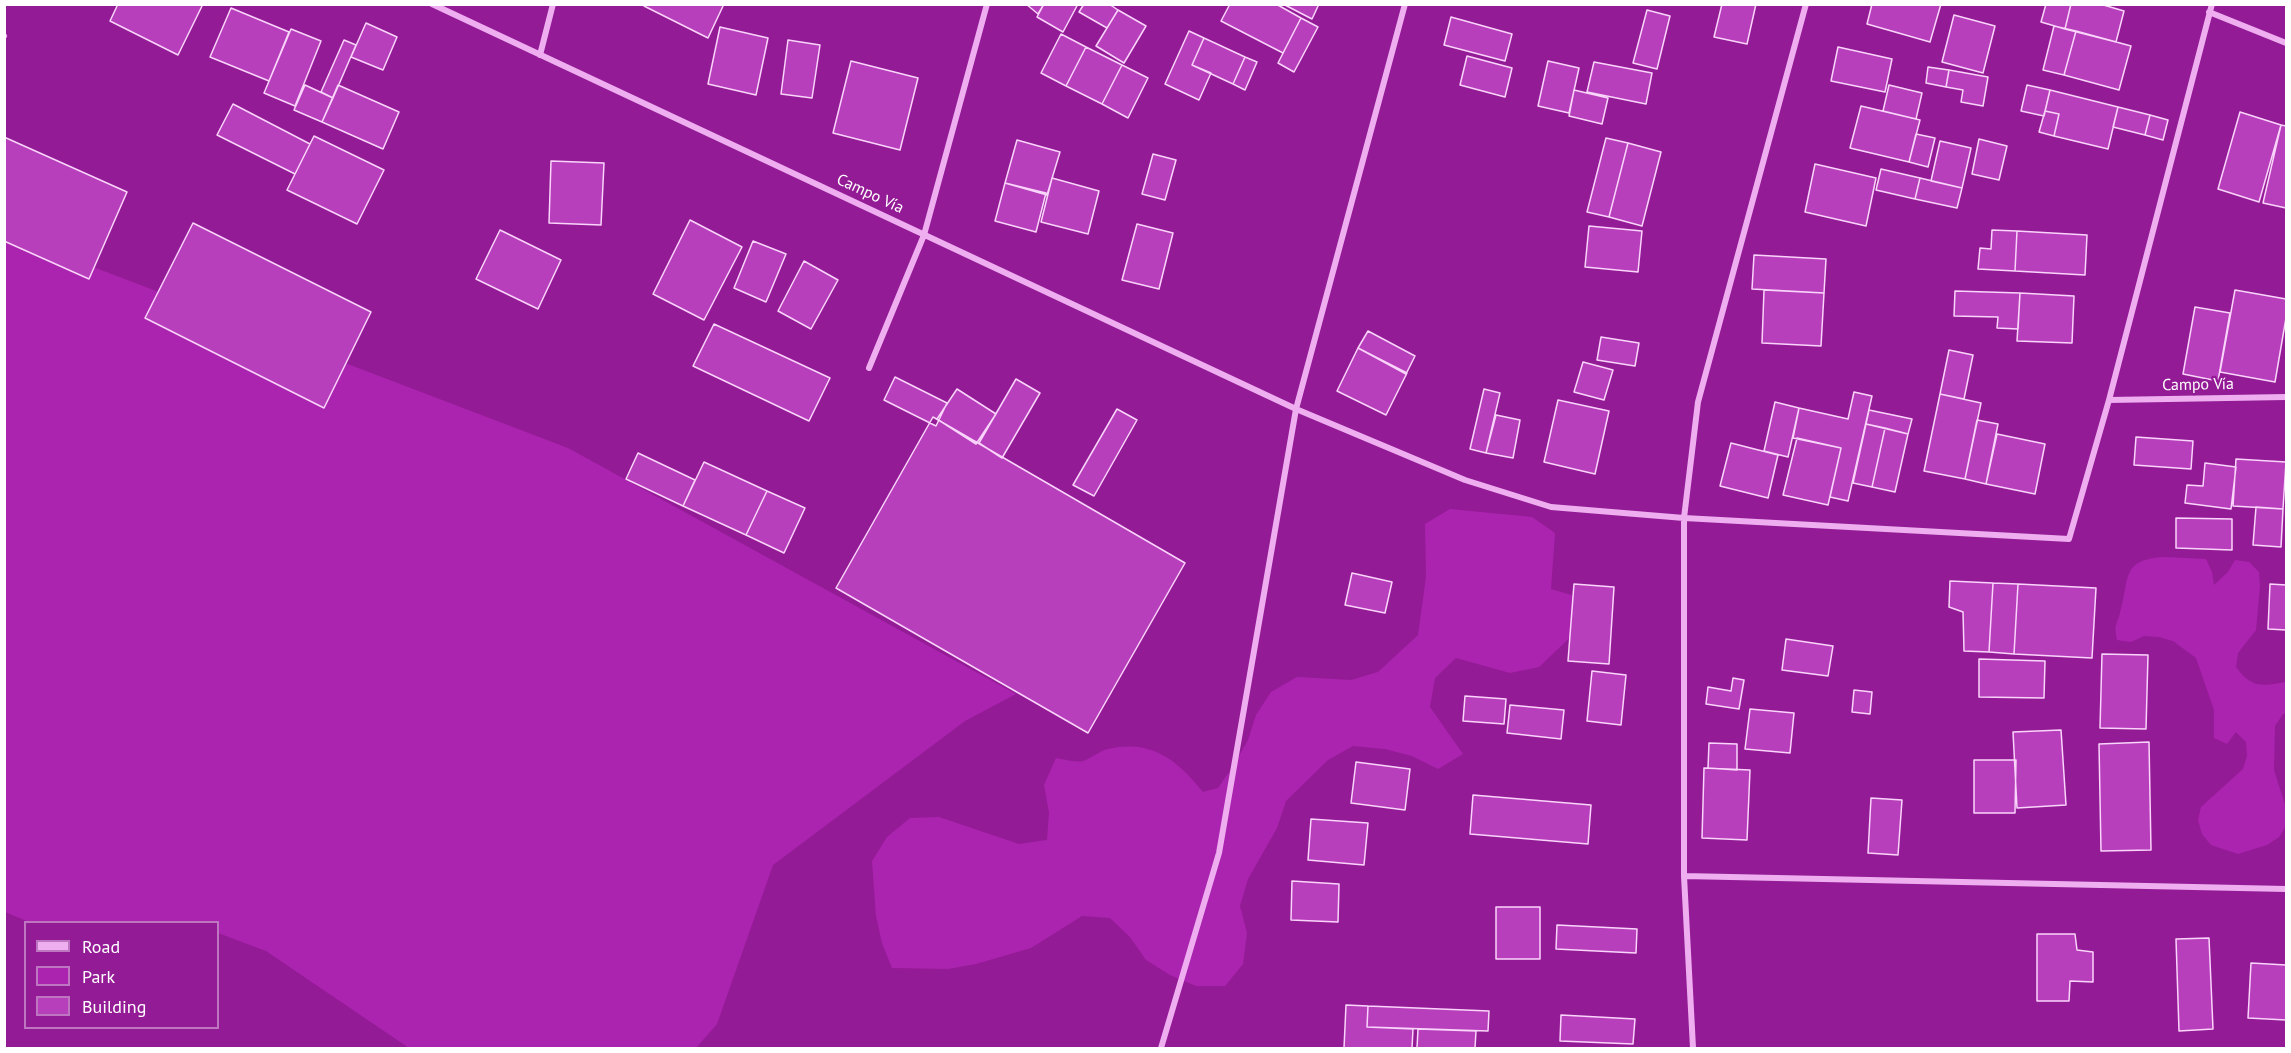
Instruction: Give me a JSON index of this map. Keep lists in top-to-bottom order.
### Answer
{
  "streets": {
    "street": ["Campo Vía"]
  },
  "legend": ["Road", "Park", "Building"]
}
